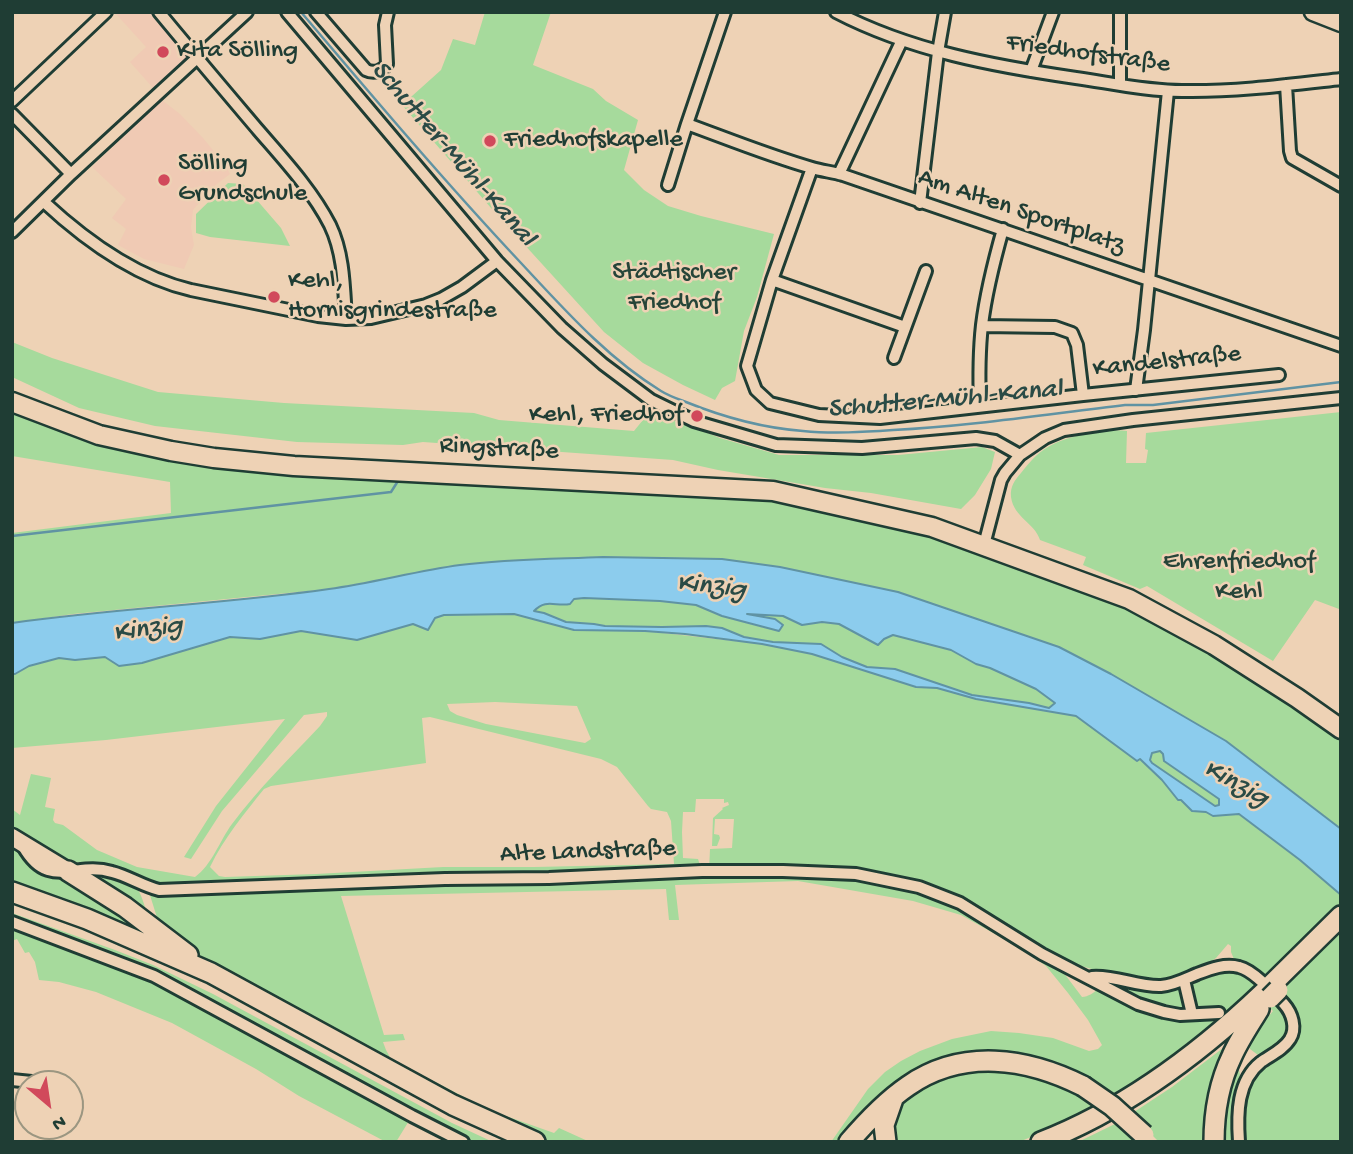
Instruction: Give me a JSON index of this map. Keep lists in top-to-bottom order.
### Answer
{
  "streets": {
    "main road": ["Ringstraße"],
    "street": [
      "Friedhofstraße",
      "Am Alten Sportplatz",
      "Kandelstraße",
      "Alte Landstraße"
    ]
  },
  "crossings": [
    ["Am Alten Sportplatz", "Kandelstraße"]
  ],
  "water": ["Schutter-Mühl-Kanal", "Kinzig"],
  "parks": ["Städtischer Friedhof", "Ehrenfriedhof Kehl"],
  "places": [
    "Kita Sölling",
    "Friedhofskapelle",
    "Sölling Grundschule",
    "Kehl, Hornisgrindestraße",
    "Kehl, Friedhof"
  ],
  "north": "bottom right"
}
